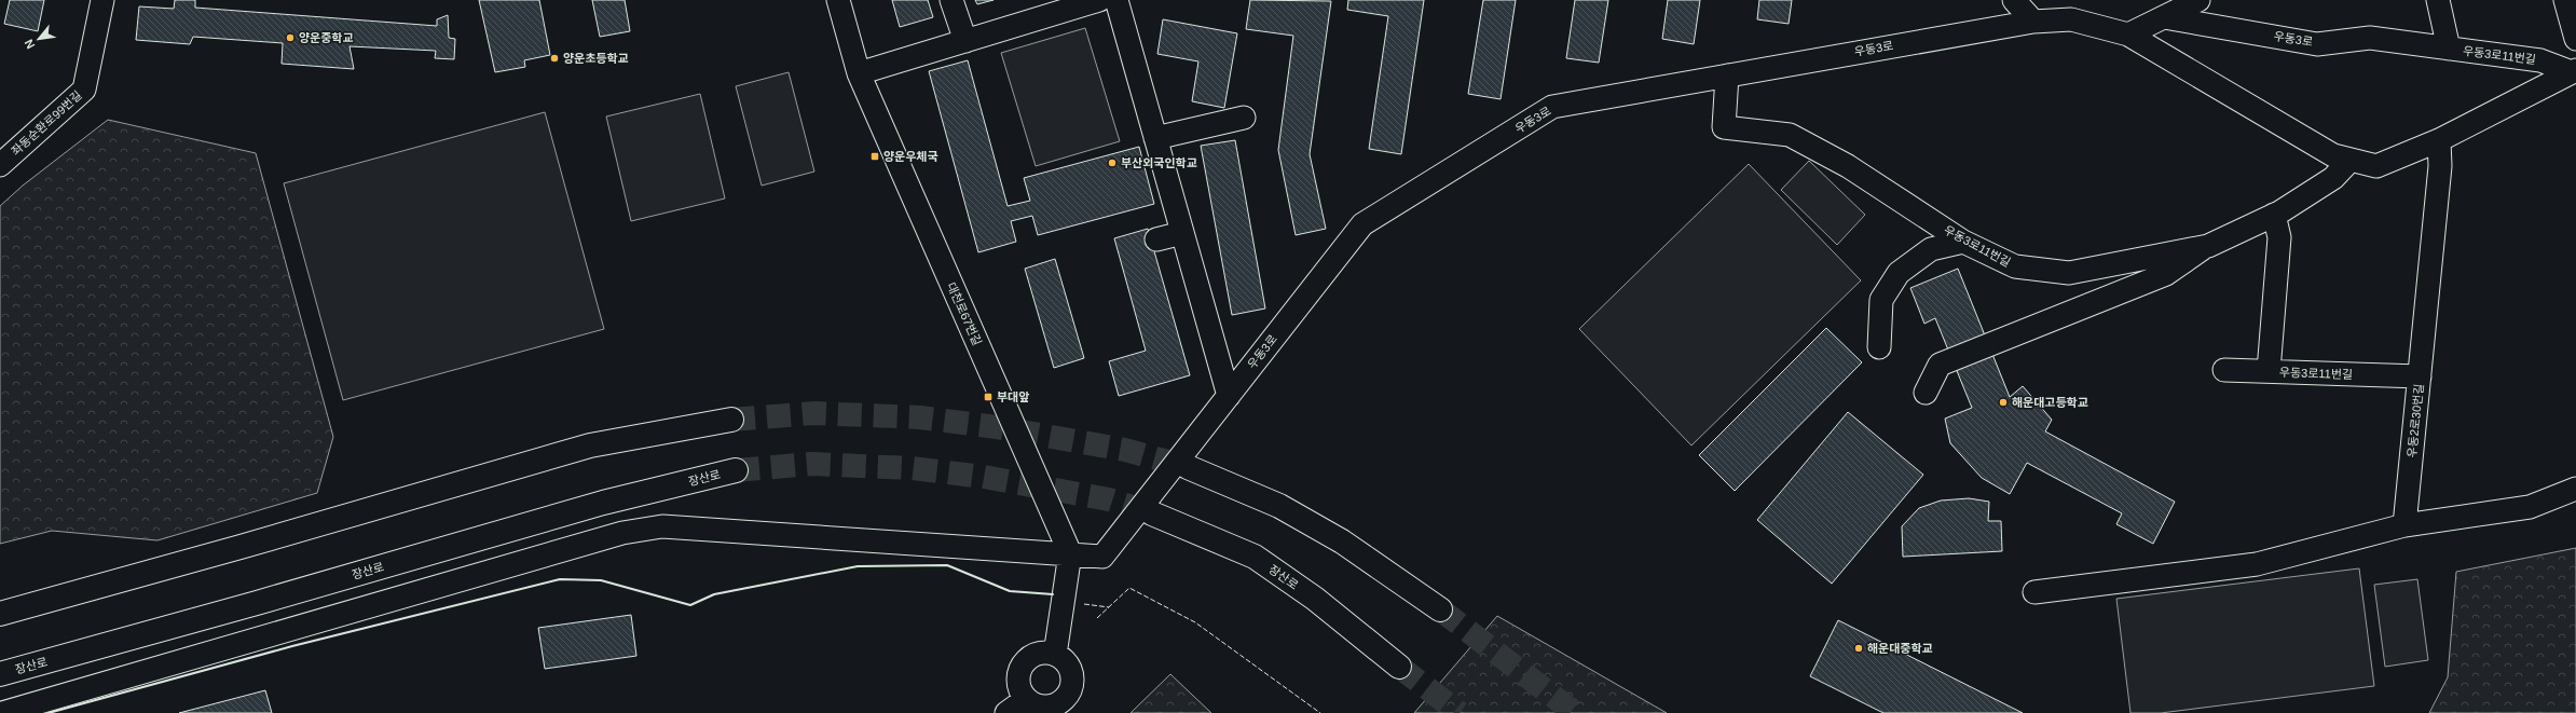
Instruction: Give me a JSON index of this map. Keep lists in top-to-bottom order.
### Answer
{
  "streets": {
    "highway": ["장산로"],
    "street": [
      "우동3로",
      "우동3로11번길",
      "좌동순환로99번길",
      "대천로67번길",
      "우동2로30번길"
    ]
  },
  "crossings": [
    ["우동3로", "우동3로11번길"],
    ["우동3로", "대천로67번길"],
    ["우동3로11번길", "우동2로30번길"]
  ],
  "places": {
    "other": [
      "양운중학교",
      "양운초등학교",
      "부산외국인학교",
      "해운대고등학교",
      "해운대중학교"
    ],
    "transit": ["양운우체국", "부대앞"]
  },
  "north": "bottom left"
}
